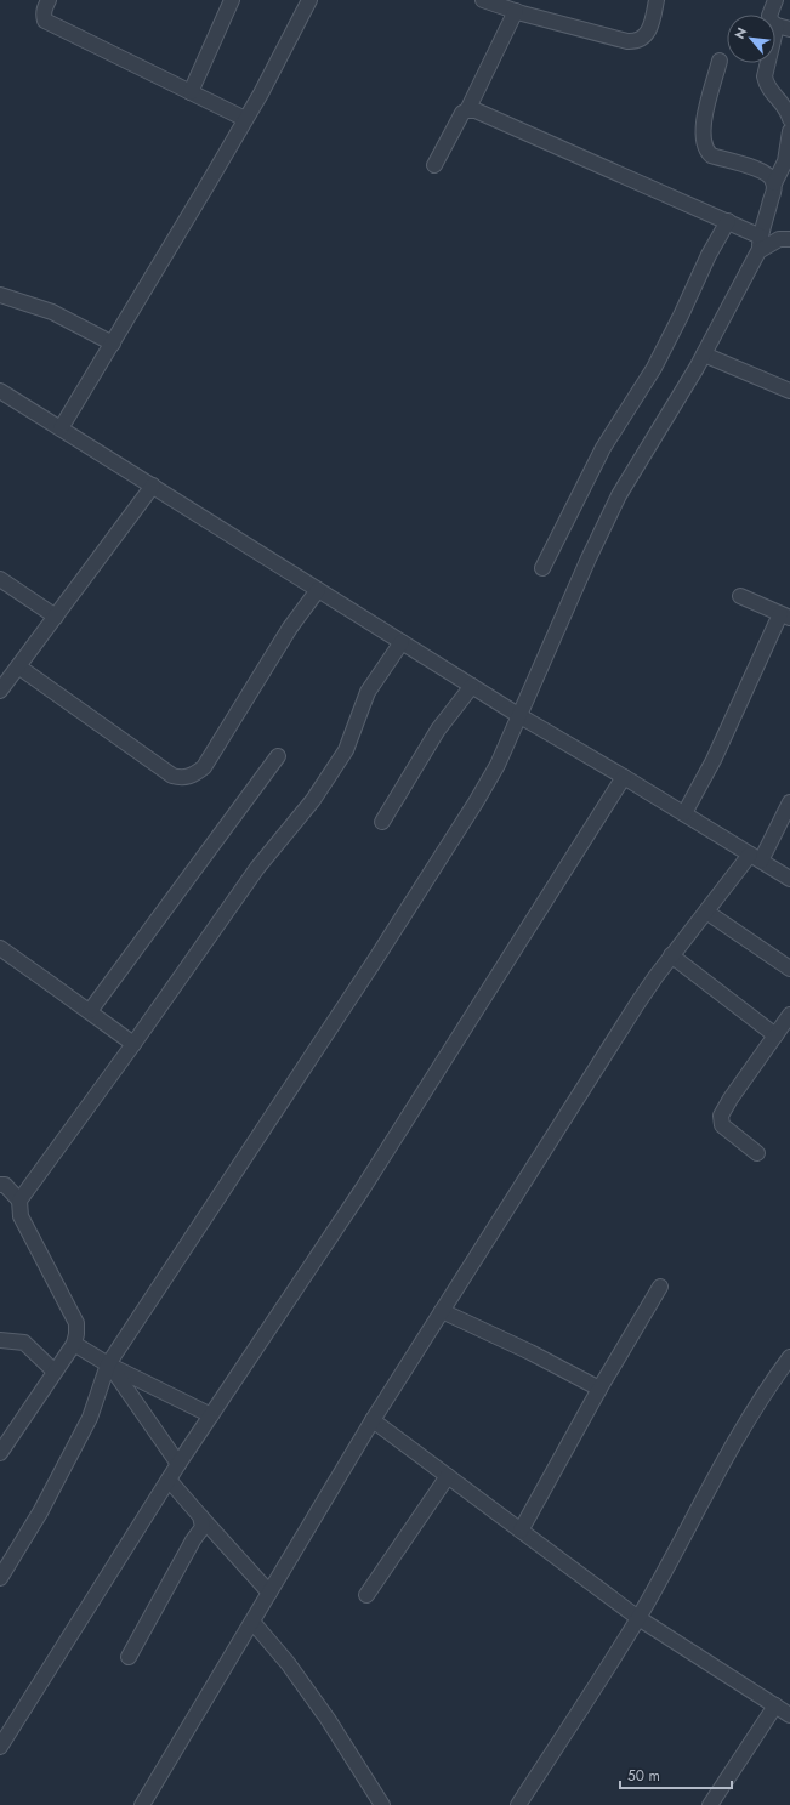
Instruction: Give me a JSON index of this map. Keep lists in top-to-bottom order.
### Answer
{
  "scale_bar": "50 m",
  "north": "top left"
}
